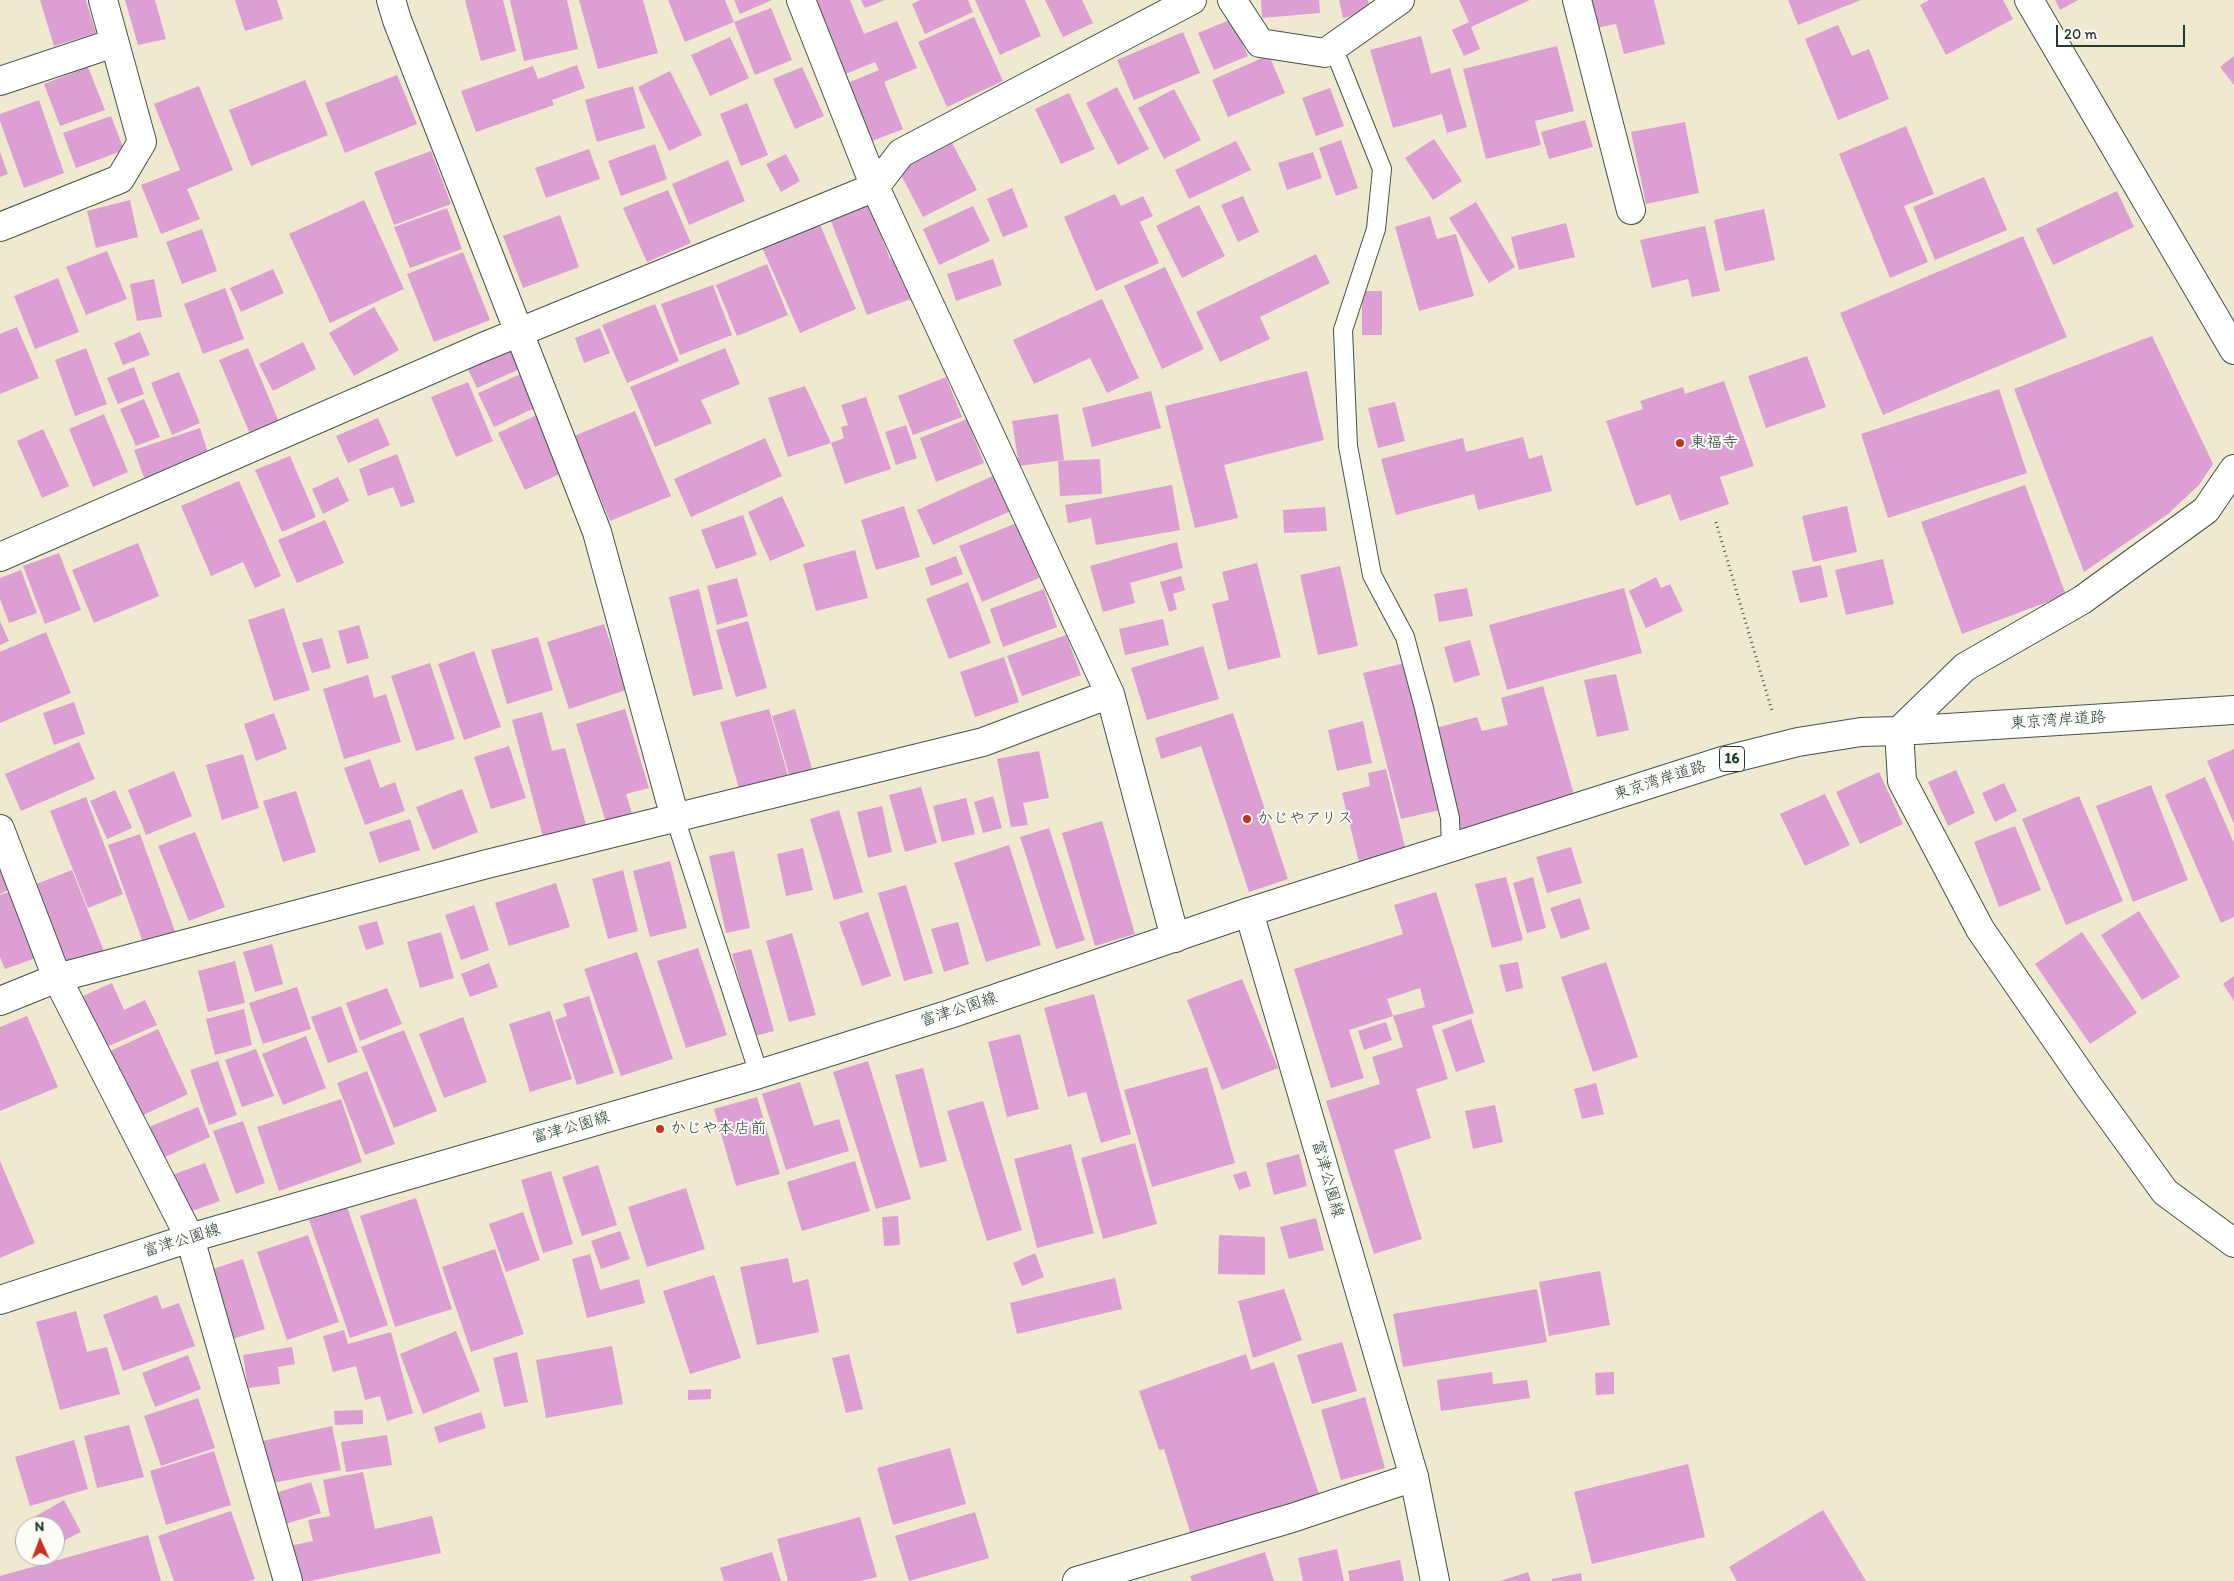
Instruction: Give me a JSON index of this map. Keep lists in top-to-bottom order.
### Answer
{
  "streets": {
    "main road": ["東京湾岸道路", "16", "富津公園線"]
  },
  "crossings": [
    ["東京湾岸道路", "富津公園線"]
  ],
  "places": ["東福寺", "かじやアリス", "かじや本店前"],
  "scale_bar": "20 m",
  "north": "top"
}
